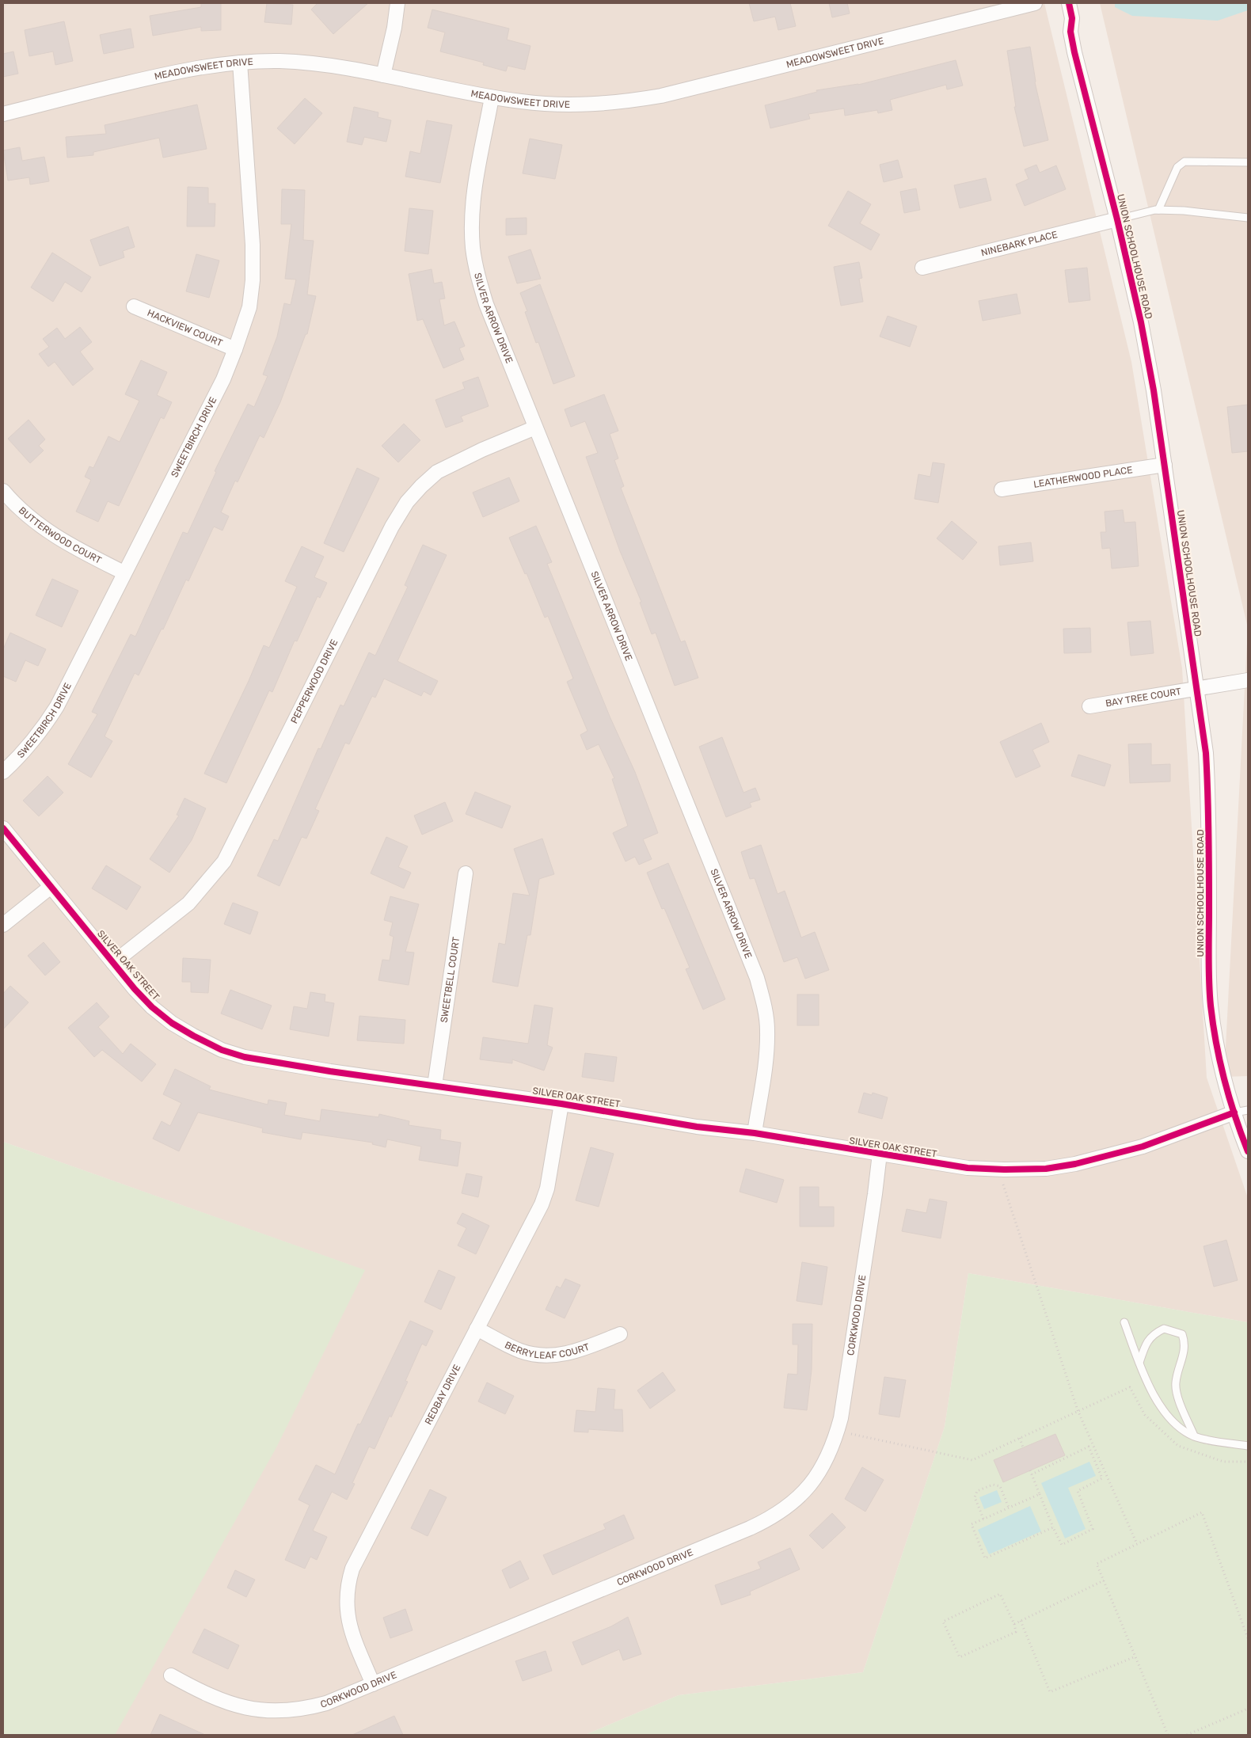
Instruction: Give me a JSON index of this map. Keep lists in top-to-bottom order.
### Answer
{
  "streets": {
    "street": [
      "MEADOWSWEET DRIVE",
      "NINEBARK PLACE",
      "UNION SCHOOLHOUSE ROAD",
      "SILVER ARROW DRIVE",
      "HACKVIEW COURT",
      "SWEETBIRCH DRIVE",
      "LEATHERWOOD PLACE",
      "BUTTERWOOD COURT",
      "PEPPERWOOD DRIVE",
      "BAY TREE COURT",
      "SILVER OAK STREET",
      "SWEETBELL COURT",
      "CORKWOOD DRIVE",
      "BERRYLEAF COURT",
      "REDBAY DRIVE"
    ]
  },
  "crossings": [
    ["MEADOWSWEET DRIVE", "SILVER ARROW DRIVE"],
    ["MEADOWSWEET DRIVE", "SWEETBIRCH DRIVE"],
    ["NINEBARK PLACE", "UNION SCHOOLHOUSE ROAD"],
    ["UNION SCHOOLHOUSE ROAD", "LEATHERWOOD PLACE"],
    ["UNION SCHOOLHOUSE ROAD", "BAY TREE COURT"],
    ["UNION SCHOOLHOUSE ROAD", "SILVER OAK STREET"],
    ["SILVER ARROW DRIVE", "PEPPERWOOD DRIVE"],
    ["SILVER ARROW DRIVE", "SILVER OAK STREET"],
    ["HACKVIEW COURT", "SWEETBIRCH DRIVE"],
    ["SWEETBIRCH DRIVE", "BUTTERWOOD COURT"],
    ["PEPPERWOOD DRIVE", "SILVER OAK STREET"],
    ["SILVER OAK STREET", "SWEETBELL COURT"],
    ["SILVER OAK STREET", "CORKWOOD DRIVE"],
    ["SILVER OAK STREET", "REDBAY DRIVE"],
    ["CORKWOOD DRIVE", "REDBAY DRIVE"],
    ["BERRYLEAF COURT", "REDBAY DRIVE"]
  ]
}
